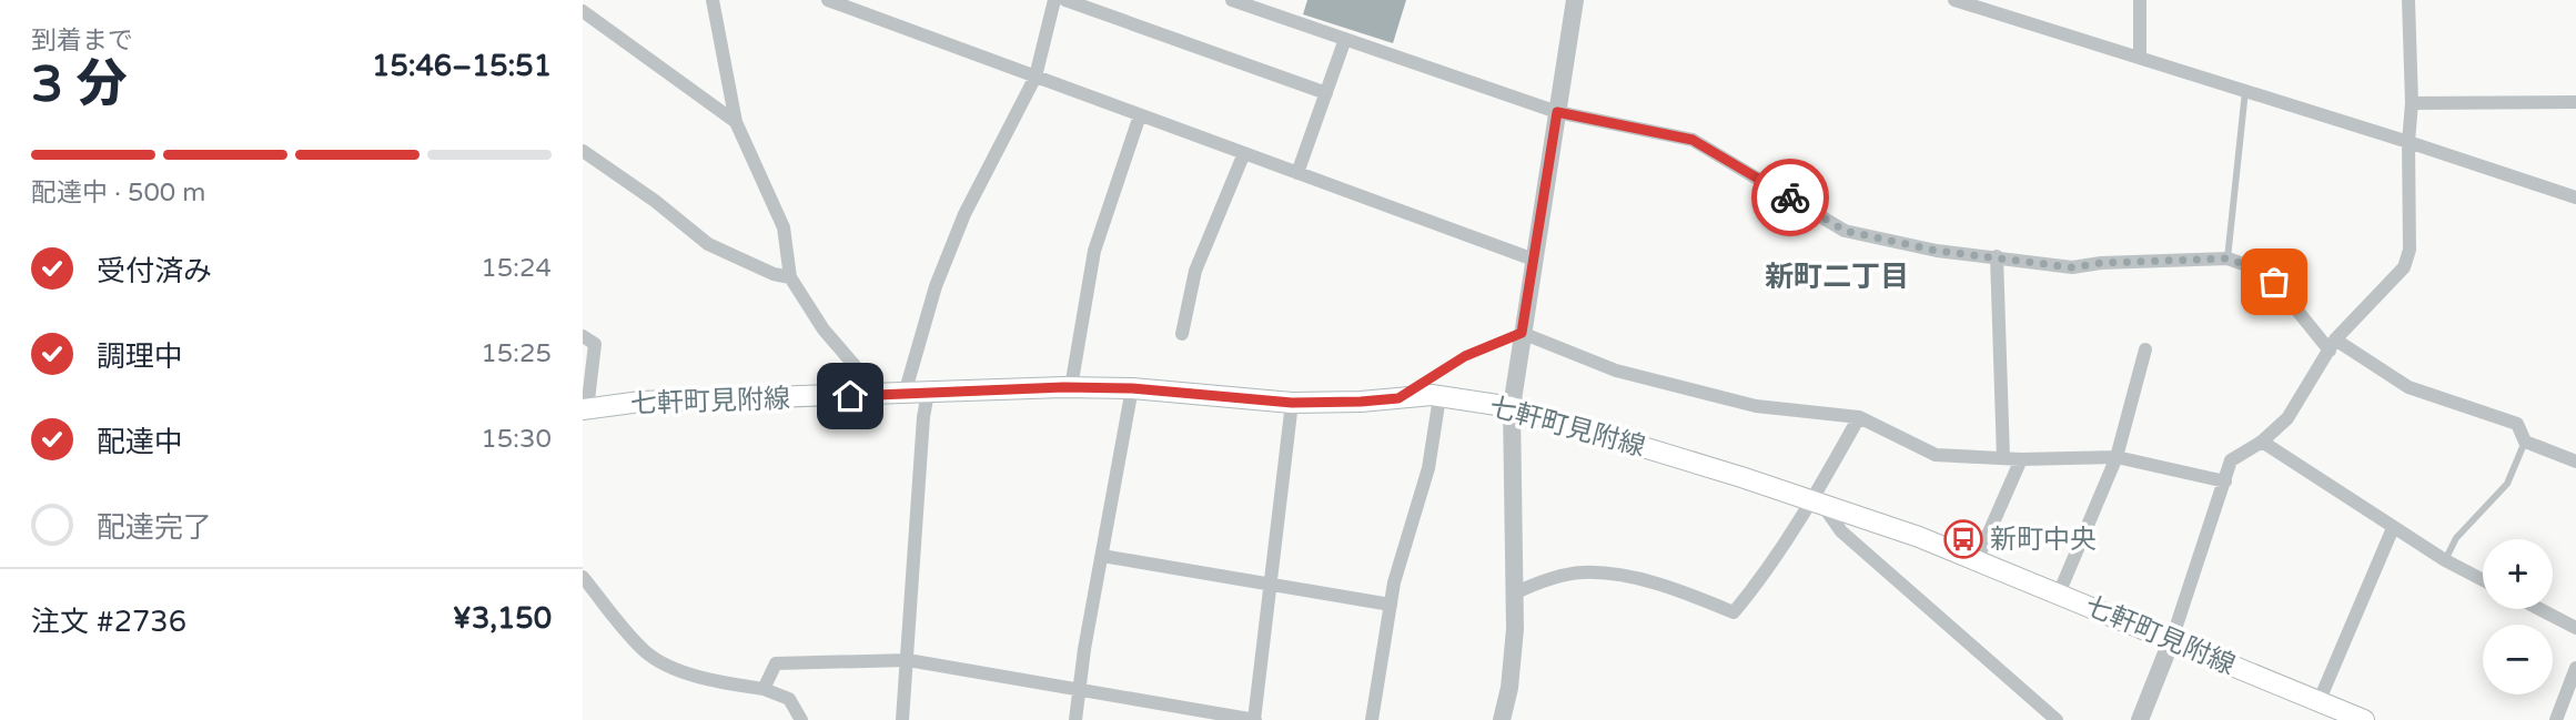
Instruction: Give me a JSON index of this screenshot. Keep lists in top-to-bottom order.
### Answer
{
  "streets": {
    "main road": ["七軒町見附線"]
  },
  "districts": ["新町二丁目"],
  "places": {
    "bus stop": ["新町中央"]
  },
  "page": {
    "heading": ["3 分", "到着まで", "15:46–15:51"],
    "panel": ["注文 #2736", "¥3,150"],
    "bar": "配達中 · 500 m",
    "list": [
      ["受付済み", "15:24"],
      ["調理中", "15:25"],
      ["配達中", "15:30"],
      "配達完了"
    ],
    "map_buttons": ["+", "−"]
  }
}
